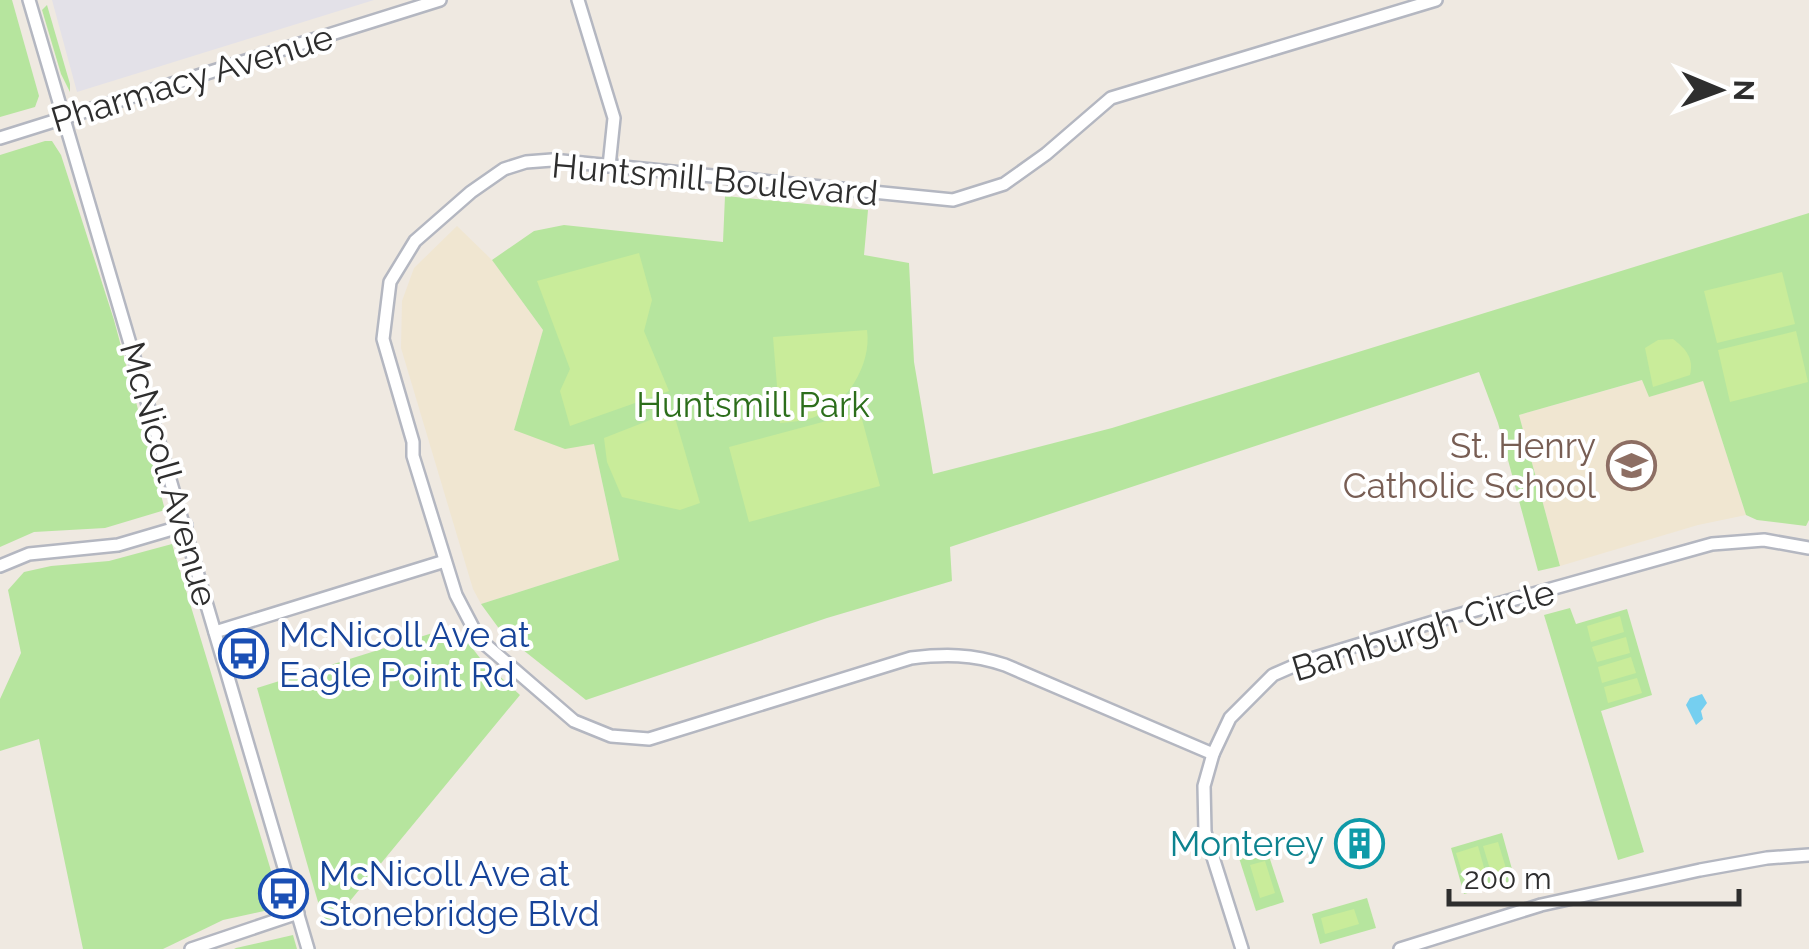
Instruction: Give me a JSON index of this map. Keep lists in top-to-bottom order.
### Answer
{
  "streets": {
    "street": [
      "Pharmacy Avenue",
      "Huntsmill Boulevard",
      "McNicoll Avenue",
      "Bamburgh Circle"
    ]
  },
  "crossings": [
    ["Pharmacy Avenue", "McNicoll Avenue"],
    ["Huntsmill Boulevard", "Bamburgh Circle"]
  ],
  "parks": ["Huntsmill Park"],
  "places": {
    "school or university": ["St. Henry Catholic School"],
    "bus stop": ["McNicoll Ave at Eagle Point Rd", "McNicoll Ave at Stonebridge Blvd"],
    "building": ["Monterey"]
  },
  "scale_bar": "200 m",
  "north": "right"
}
